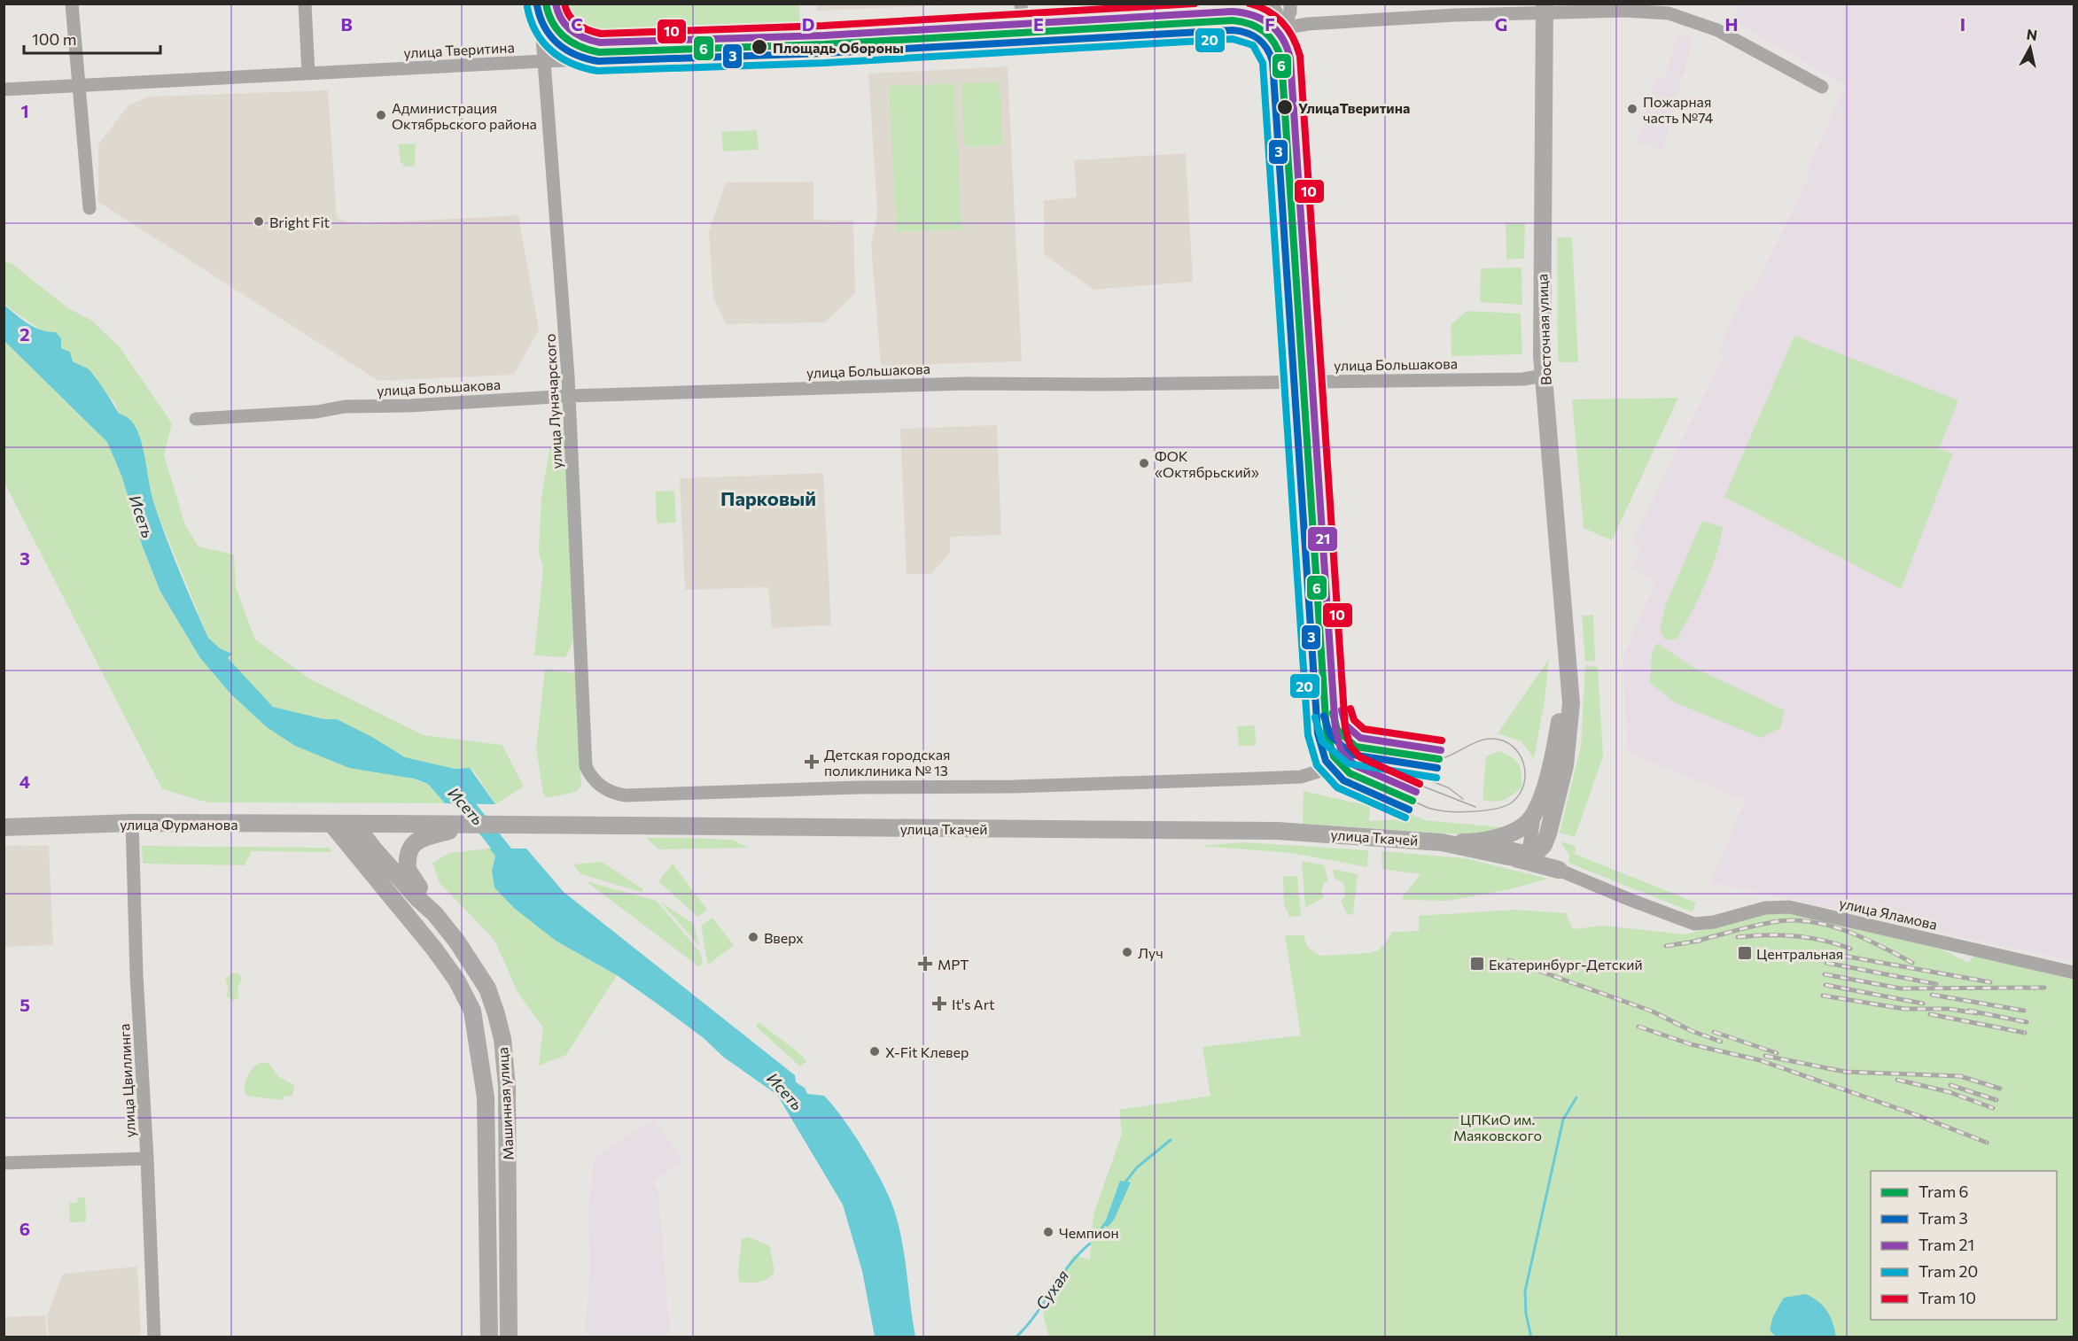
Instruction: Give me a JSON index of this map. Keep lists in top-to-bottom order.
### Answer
{
  "streets": {
    "main road": [
      "Восточная улица",
      "улица Фурманова",
      "улица Ткачей",
      "Машинная улица"
    ],
    "street": [
      "улица Тверитина",
      "улица Большакова",
      "улица Луначарского",
      "улица Яламова",
      "улица Цвиллинга"
    ]
  },
  "crossings": [
    ["улица Тверитина", "Восточная улица"],
    ["улица Тверитина", "улица Луначарского"],
    ["Восточная улица", "улица Большакова"],
    ["Восточная улица", "улица Ткачей"],
    ["улица Большакова", "улица Луначарского"],
    ["улица Фурманова", "улица Цвиллинга"],
    ["улица Фурманова", "Машинная улица"]
  ],
  "districts": ["Парковый"],
  "water": ["Исеть", "Сухая"],
  "parks": ["ЦПКиО им. Маяковского"],
  "places": {
    "other": [
      "Площадь Обороны",
      "УлицаТверитина",
      "Пожарная часть №74",
      "Администрация Октябрьского района",
      "Bright Fit",
      "ФОК «Октябрьский»",
      "Вверх",
      "Луч",
      "X-Fit Клевер",
      "Чемпион"
    ],
    "health": ["Детская городская поликлиника № 13", "МРТ", "It's Art"],
    "transit": ["Центральная", "Екатеринбург-Детский"]
  },
  "lines": [
    "tram line 6",
    "tram line 21",
    "tram line 10",
    "tram line 3",
    "tram line 20"
  ],
  "legend": [
    "Tram 6",
    "Tram 3",
    "Tram 21",
    "Tram 20",
    "Tram 10"
  ],
  "scale_bar": "100 m",
  "north": "top",
  "grid": {
    "columns": [
      "B",
      "C",
      "D",
      "E",
      "F",
      "G",
      "H",
      "I"
    ],
    "rows": [
      "1",
      "2",
      "3",
      "4",
      "5",
      "6"
    ]
  }
}
